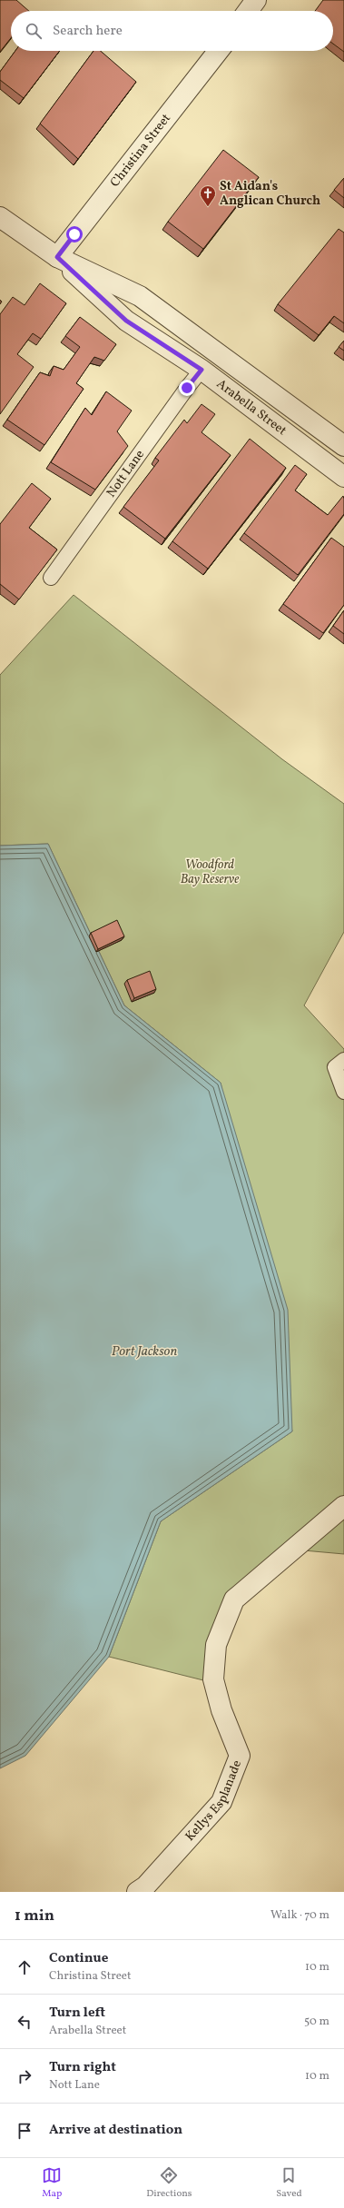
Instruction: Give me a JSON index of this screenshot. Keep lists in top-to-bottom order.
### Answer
{
  "streets": {
    "street": ["Christina Street", "Arabella Street", "Kellys Esplanade"],
    "lane": ["Nott Lane"]
  },
  "crossings": [
    ["Christina Street", "Arabella Street"],
    ["Arabella Street", "Nott Lane"]
  ],
  "water": ["Port Jackson"],
  "parks": ["Woodford Bay Reserve"],
  "places": {
    "church": ["St Aidan's Anglican Church"]
  },
  "page": {
    "search": "Search here",
    "heading": ["1 min", "Walk · 70 m"],
    "list": [
      ["Continue", "Christina Street", "10 m"],
      ["Turn left", "Arabella Street", "50 m"],
      ["Turn right", "Nott Lane", "10 m"],
      "Arrive at destination"
    ],
    "nav": ["Map", "Directions", "Saved"]
  }
}
